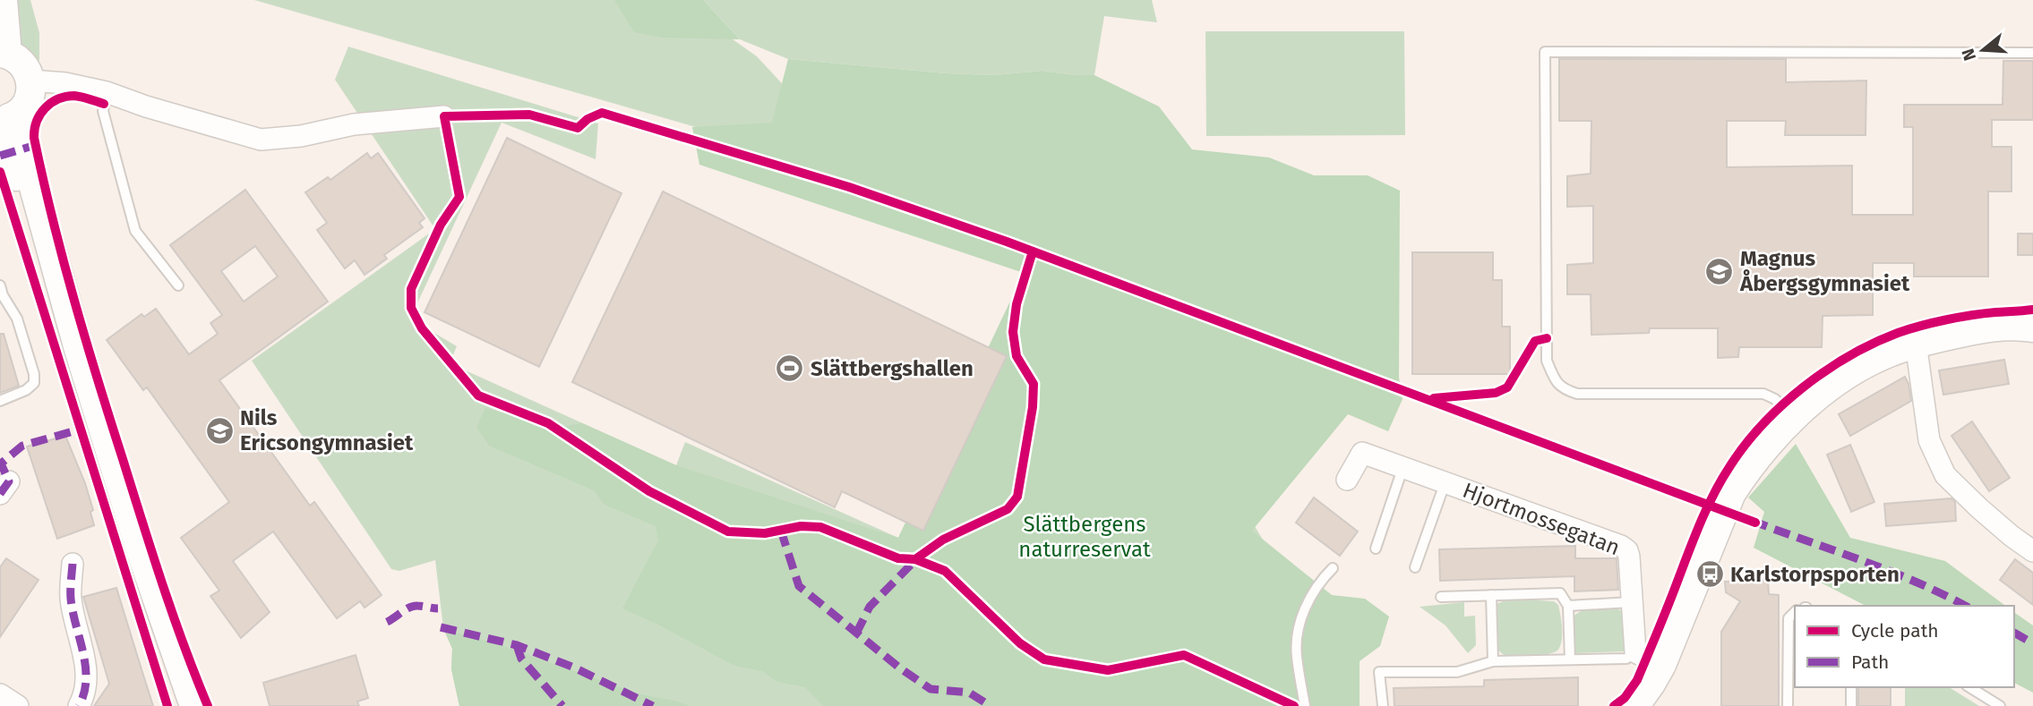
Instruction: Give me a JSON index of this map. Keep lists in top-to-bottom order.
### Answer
{
  "streets": {
    "street": ["Hjortmossegatan"]
  },
  "parks": ["Slättbergens naturreservat"],
  "places": {
    "school or university": ["Magnus Åbergsgymnasiet", "Nils Ericsongymnasiet"],
    "sports": ["Slättbergshallen"],
    "bus stop": ["Karlstorpsporten"]
  },
  "legend": ["Cycle path", "Path"],
  "north": "left"
}
